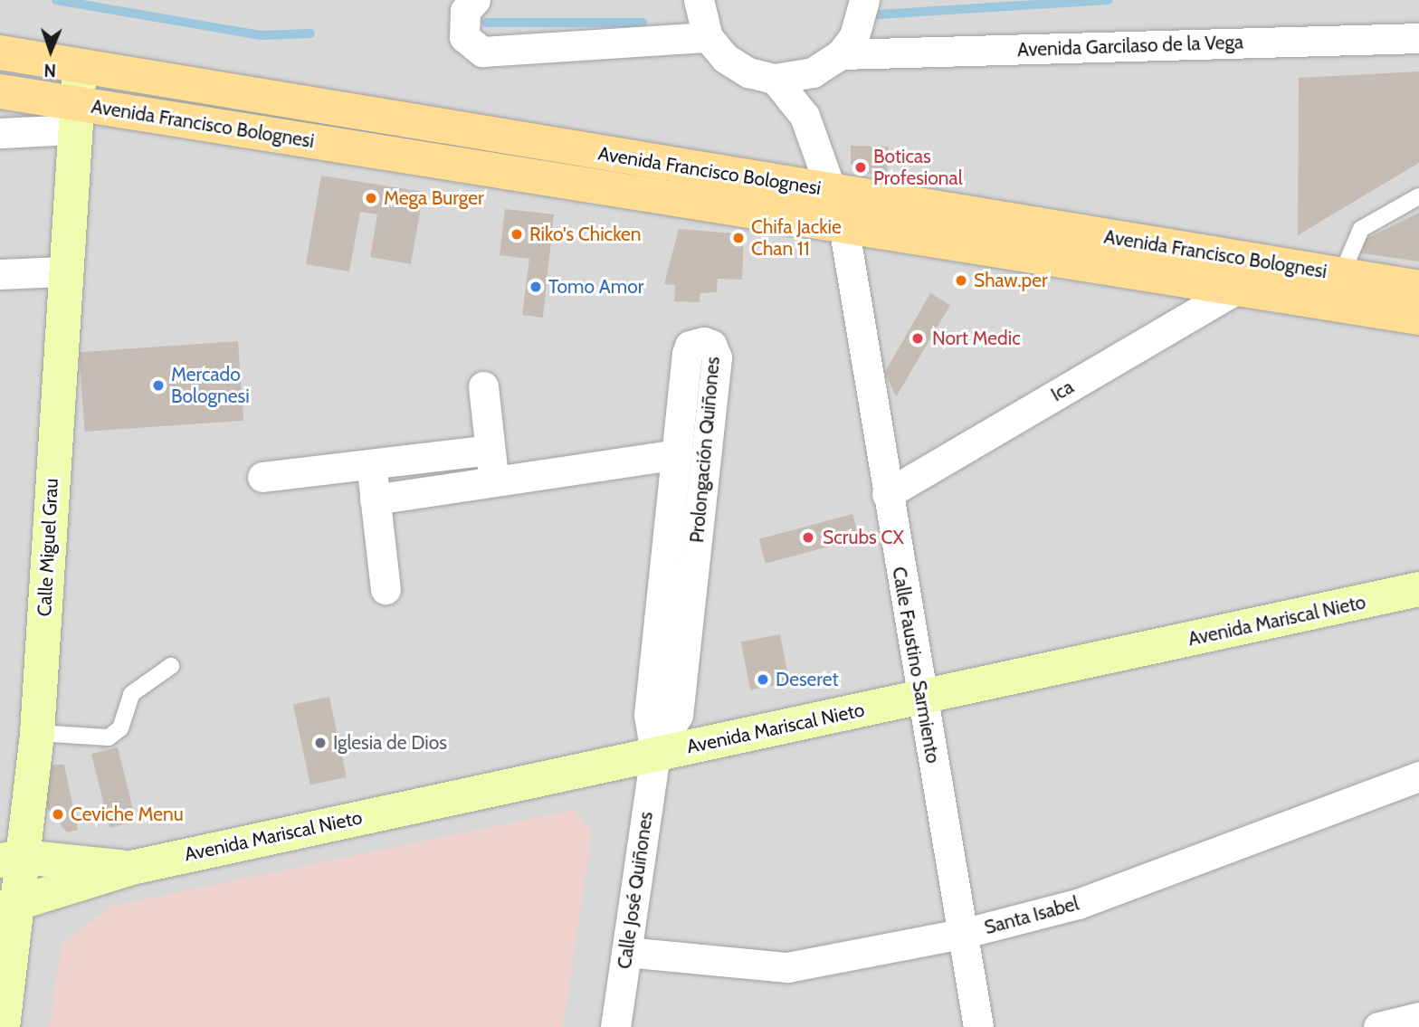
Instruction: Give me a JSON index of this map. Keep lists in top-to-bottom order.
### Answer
{
  "streets": {
    "main road": ["Avenida Francisco Bolognesi", "Calle Miguel Grau", "Avenida Mariscal Nieto"],
    "street": [
      "Avenida Garcilaso de la Vega",
      "Ica",
      "Prolongación Quiñones",
      "Calle Faustino Sarmiento",
      "Calle José Quiñones",
      "Santa Isabel"
    ]
  },
  "crossings": [
    ["Avenida Francisco Bolognesi", "Ica"],
    ["Avenida Francisco Bolognesi", "Calle Miguel Grau"],
    ["Avenida Francisco Bolognesi", "Calle Faustino Sarmiento"],
    ["Ica", "Calle Faustino Sarmiento"],
    ["Prolongación Quiñones", "Avenida Mariscal Nieto"],
    ["Prolongación Quiñones", "Calle José Quiñones"],
    ["Calle Miguel Grau", "Avenida Mariscal Nieto"],
    ["Avenida Mariscal Nieto", "Calle Faustino Sarmiento"],
    ["Avenida Mariscal Nieto", "Calle José Quiñones"],
    ["Calle Faustino Sarmiento", "Santa Isabel"],
    ["Calle José Quiñones", "Santa Isabel"]
  ],
  "places": [
    "Boticas Profesional",
    "Mega Burger",
    "Riko's Chicken",
    "Chifa Jackie Chan 11",
    "Shaw.per",
    "Tomo Amor",
    "Nort Medic",
    "Mercado Bolognesi",
    "Scrubs CX",
    "Deseret",
    "Iglesia de Dios",
    "Ceviche Menu"
  ],
  "north": "bottom"
}
